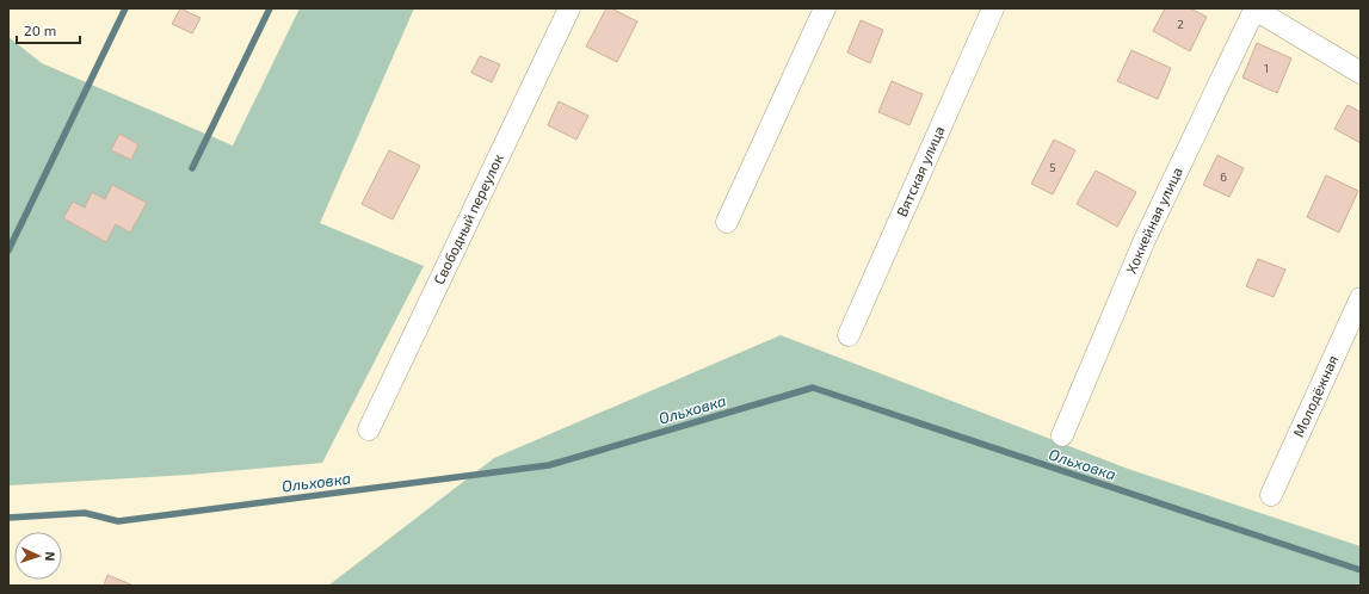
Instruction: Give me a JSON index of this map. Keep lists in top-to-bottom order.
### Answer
{
  "streets": {
    "street": [
      "Вятская улица",
      "Свободный переулок",
      "Хоккейная улица",
      "Молодёжная"
    ]
  },
  "water": ["Ольховка"],
  "house_numbers": [
    "2",
    "1",
    "5",
    "6"
  ],
  "scale_bar": "20 m",
  "north": "right"
}
